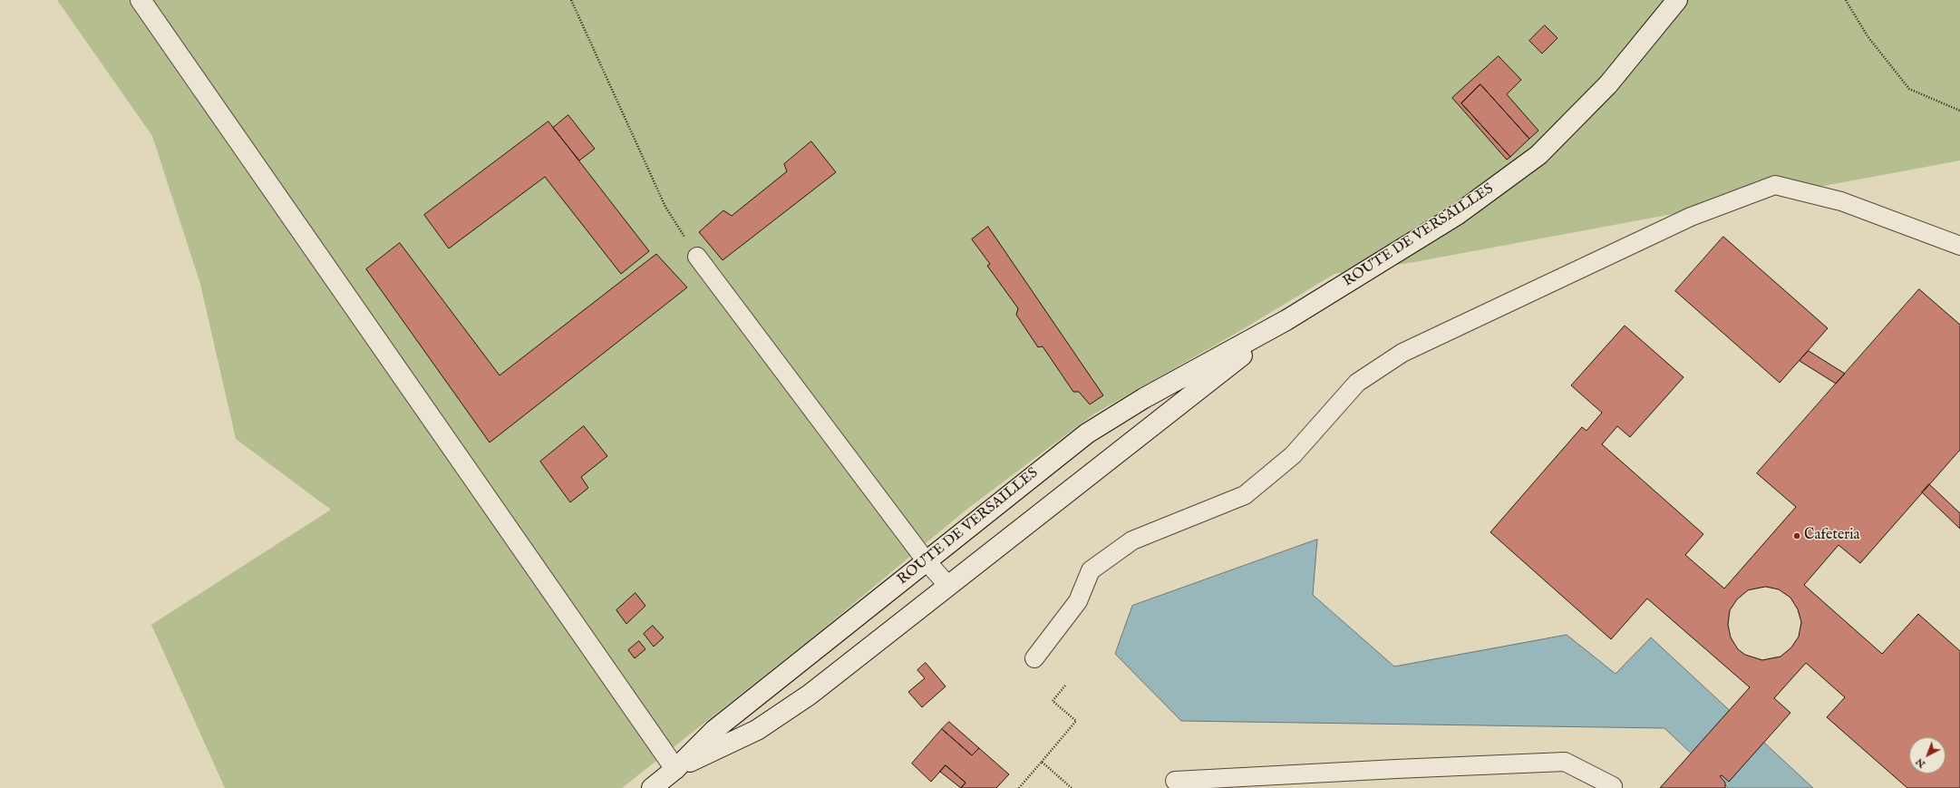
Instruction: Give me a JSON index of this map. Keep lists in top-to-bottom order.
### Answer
{
  "streets": {
    "main road": ["ROUTE DE VERSAILLES"]
  },
  "places": ["Cafeteria"],
  "north": "bottom left"
}
